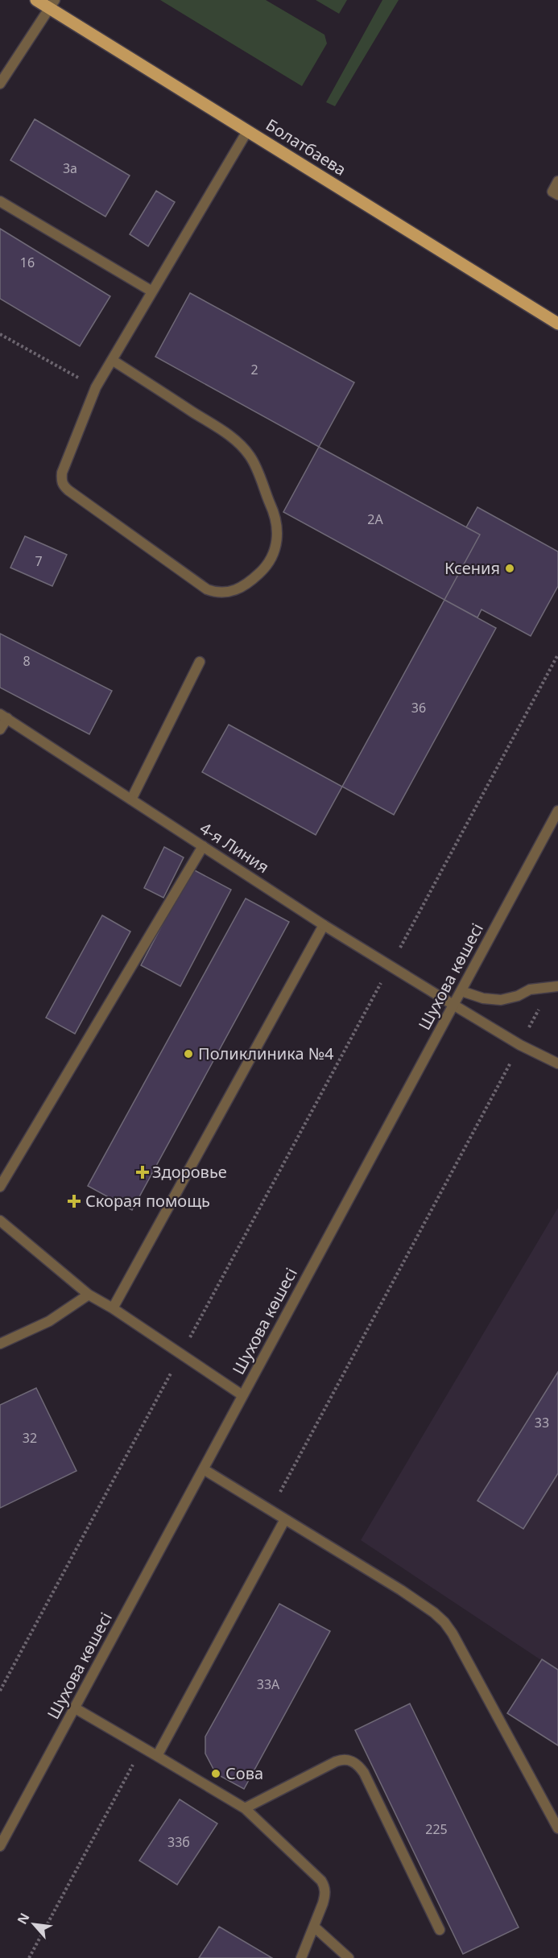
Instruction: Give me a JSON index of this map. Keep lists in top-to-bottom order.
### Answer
{
  "streets": {
    "main road": ["Болатбаева"],
    "street": ["4-я Линия", "Шухова көшесі"]
  },
  "crossings": [
    ["4-я Линия", "Шухова көшесі"]
  ],
  "places": {
    "other": ["Ксения", "Поликлиника №4", "Сова"],
    "health": ["Здоровье", "Скорая помощь"]
  },
  "house_numbers": [
    "3а",
    "16",
    "2",
    "2А",
    "7",
    "8",
    "36",
    "33",
    "32",
    "33А",
    "225",
    "33б"
  ],
  "north": "top left"
}
